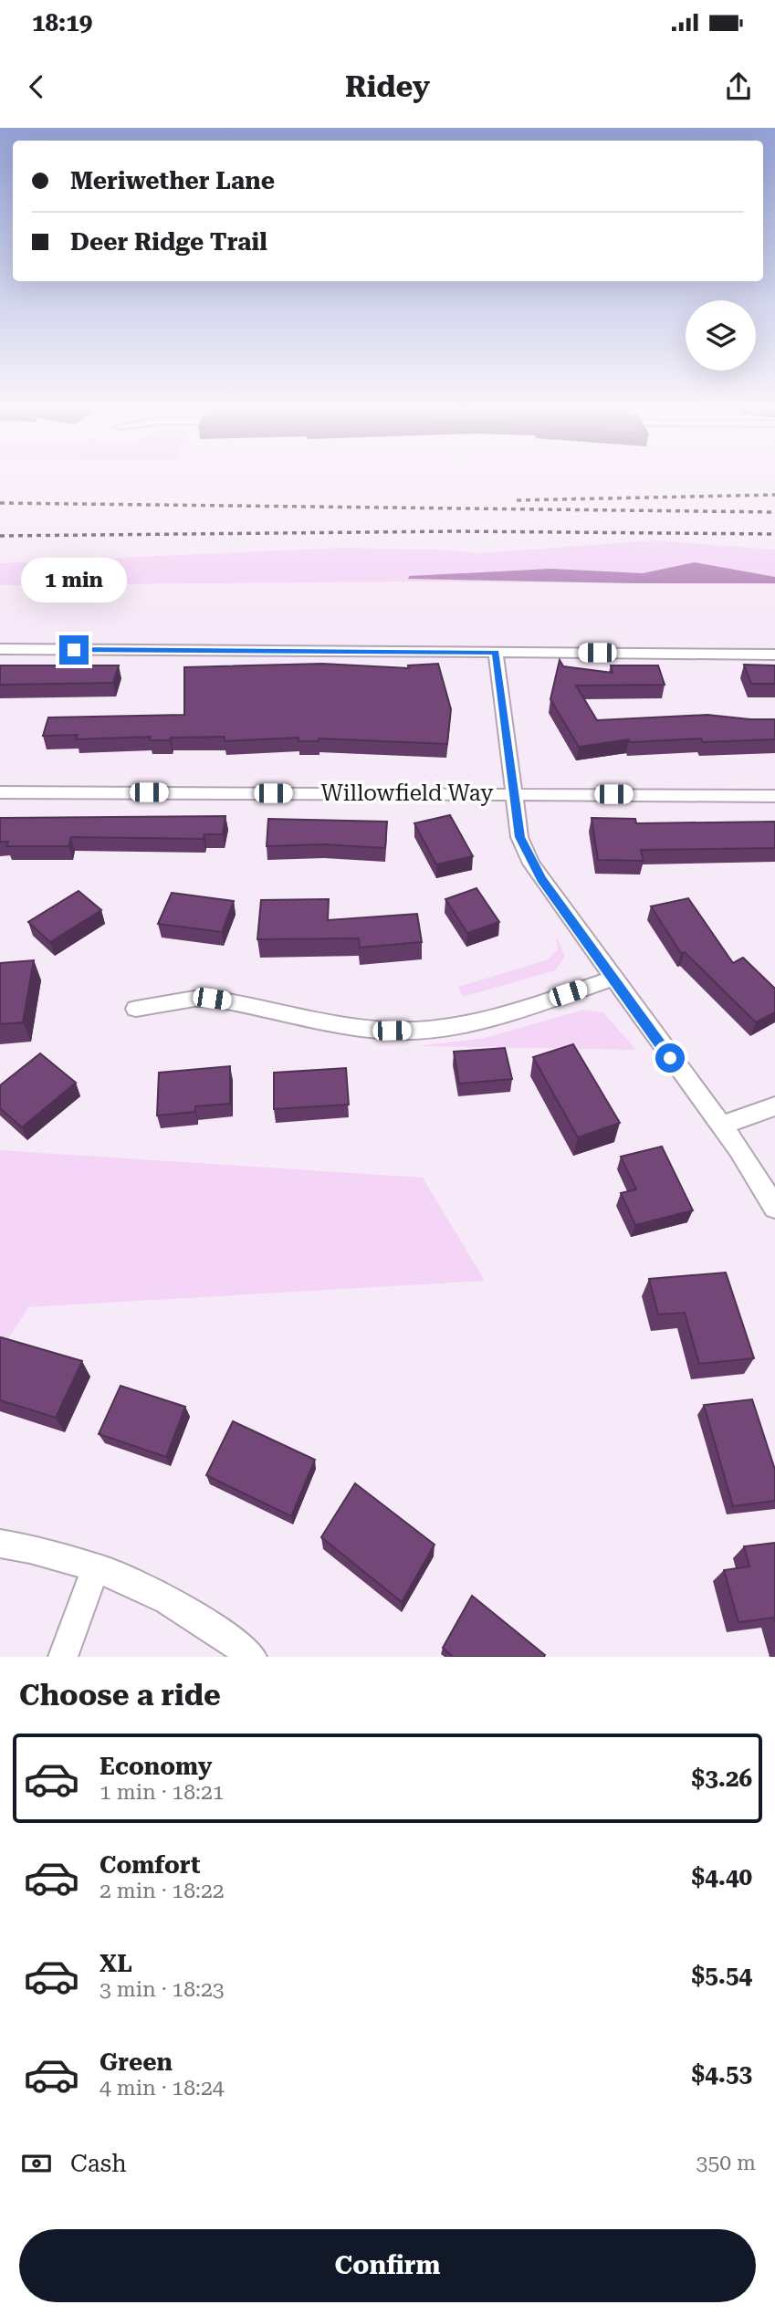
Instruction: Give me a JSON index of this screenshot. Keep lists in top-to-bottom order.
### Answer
{
  "streets": {
    "street": ["Willowfield Way"]
  },
  "page": {
    "status": "18:19",
    "header": "Ridey",
    "banner": ["Meriwether Lane", "Deer Ridge Trail"],
    "bubble": "1 min",
    "heading": "Choose a ride",
    "list": [
      {
        "name": "Economy",
        "note": "1 min · 18:21",
        "value": "$3.26"
      },
      {
        "name": "Comfort",
        "note": "2 min · 18:22",
        "value": "$4.40"
      },
      {
        "name": "XL",
        "note": "3 min · 18:23",
        "value": "$5.54"
      },
      {
        "name": "Green",
        "note": "4 min · 18:24",
        "value": "$4.53"
      }
    ],
    "pay": ["Cash", "350 m"],
    "buttons": "Confirm"
  }
}
